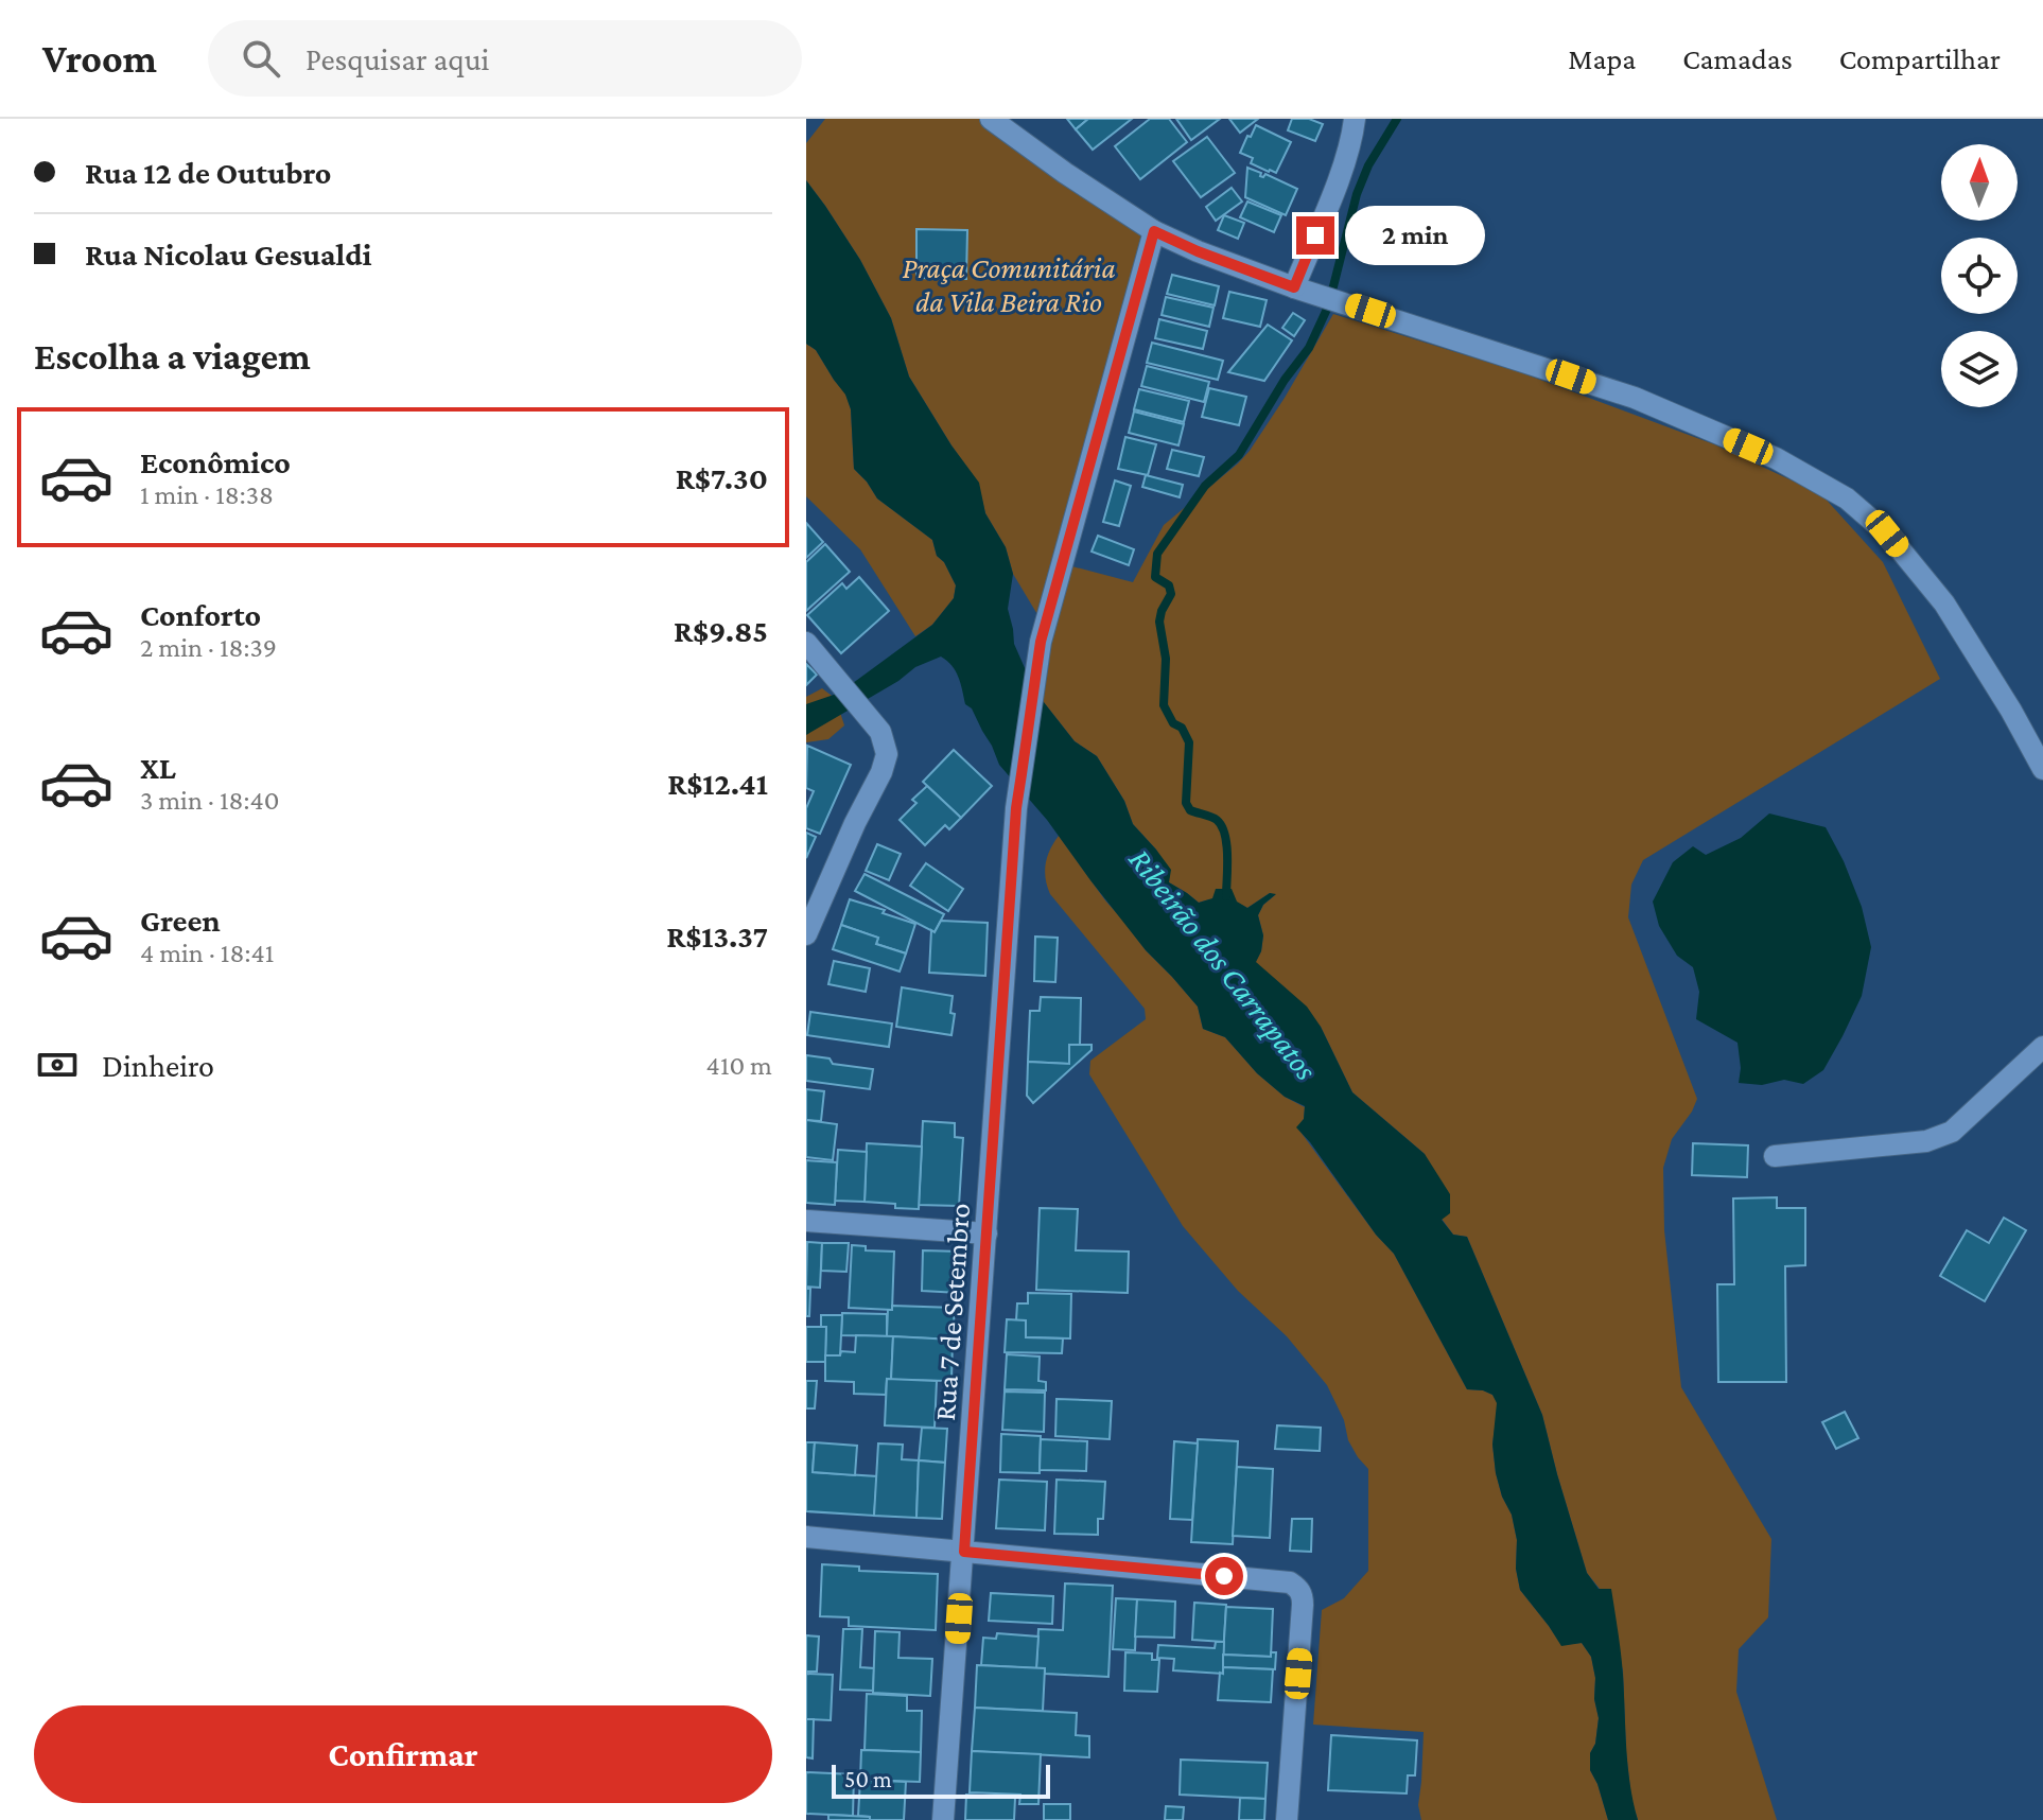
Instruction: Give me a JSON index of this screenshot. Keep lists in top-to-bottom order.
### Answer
{
  "streets": {
    "street": ["Rua 7 de Setembro"]
  },
  "water": ["Ribeirão dos Carrapatos"],
  "parks": ["Praça Comunitária da Vila Beira Rio"],
  "scale_bar": "50 m",
  "north": "top",
  "page": {
    "header": "Vroom",
    "search": "Pesquisar aqui",
    "nav": ["Mapa", "Camadas", "Compartilhar"],
    "banner": ["Rua 12 de Outubro", "Rua Nicolau Gesualdi"],
    "bubble": "2 min",
    "heading": "Escolha a viagem",
    "list": [
      {
        "name": "Econômico",
        "note": "1 min · 18:38",
        "value": "R$7.30"
      },
      {
        "name": "Conforto",
        "note": "2 min · 18:39",
        "value": "R$9.85"
      },
      {
        "name": "XL",
        "note": "3 min · 18:40",
        "value": "R$12.41"
      },
      {
        "name": "Green",
        "note": "4 min · 18:41",
        "value": "R$13.37"
      }
    ],
    "pay": ["Dinheiro", "410 m"],
    "buttons": "Confirmar",
    "scale": "50 m"
  }
}
